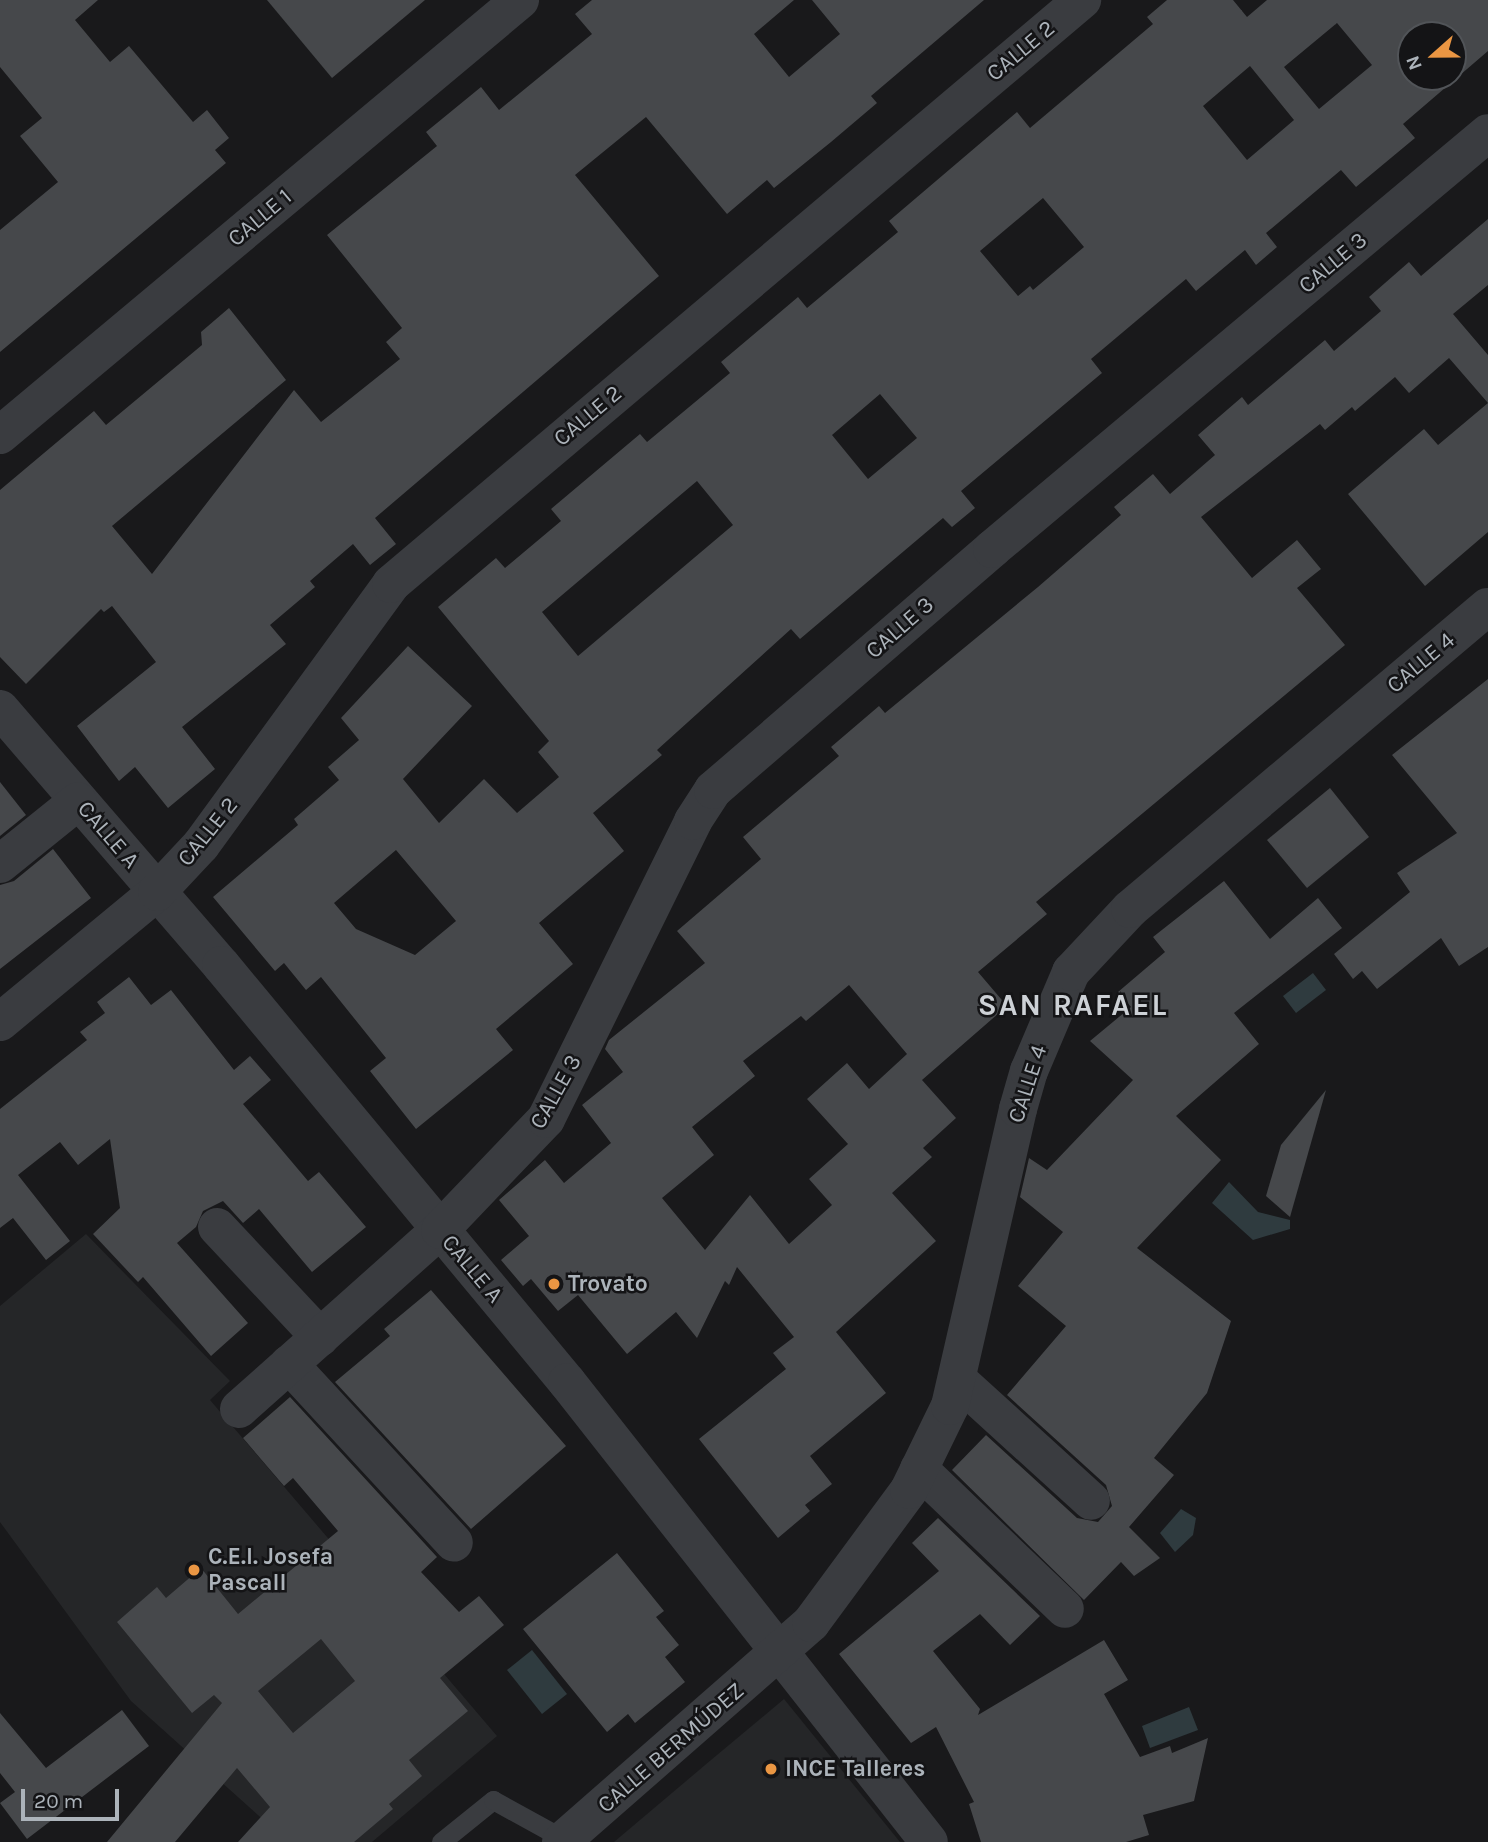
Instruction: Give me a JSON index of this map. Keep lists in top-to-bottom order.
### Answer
{
  "streets": {
    "street": [
      "CALLE 2",
      "CALLE 1",
      "CALLE 3",
      "CALLE 4",
      "CALLE A",
      "CALLE BERMÚDEZ"
    ]
  },
  "crossings": [
    ["CALLE 2", "CALLE A"],
    ["CALLE 3", "CALLE A"],
    ["CALLE 4", "CALLE A"],
    ["CALLE 4", "CALLE BERMÚDEZ"],
    ["CALLE A", "CALLE BERMÚDEZ"]
  ],
  "districts": ["SAN RAFAEL"],
  "places": ["Trovato", "C.E.I. Josefa Pascall", "INCE Talleres"],
  "scale_bar": "20 m",
  "north": "left"
}
